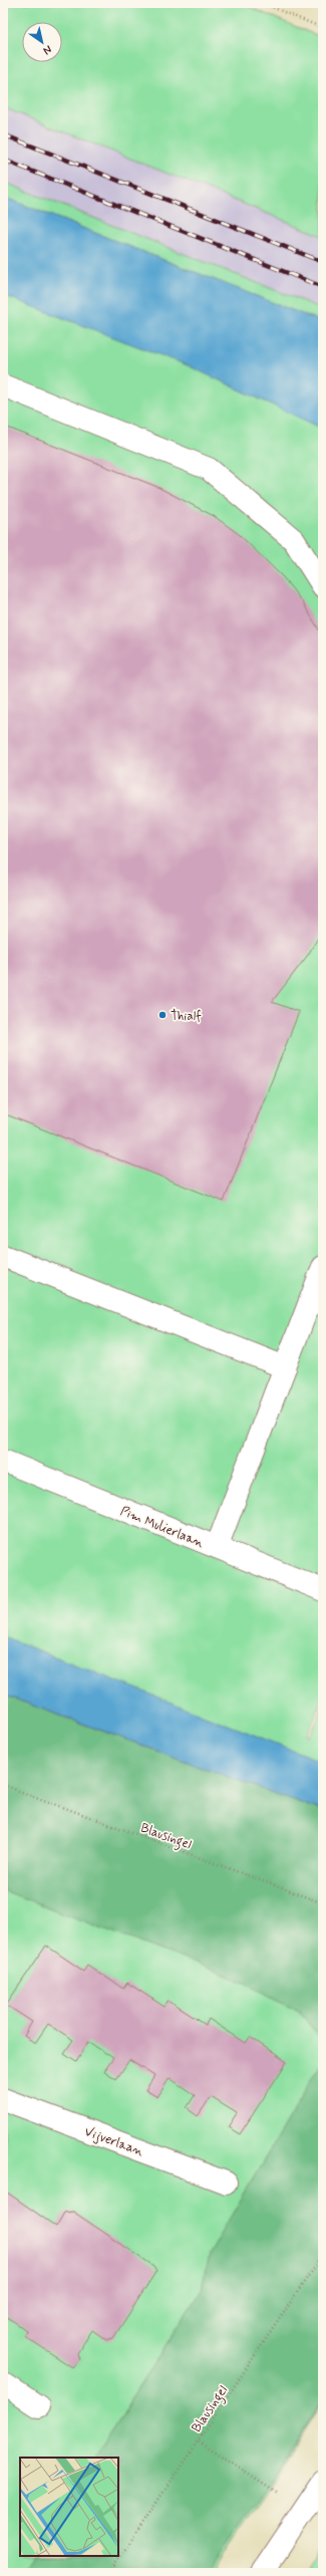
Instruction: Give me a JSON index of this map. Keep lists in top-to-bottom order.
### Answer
{
  "streets": {
    "street": ["Pim Mulierlaan", "Vijverlaan"],
    "path": ["Blausingel"]
  },
  "places": ["Thialf"],
  "north": "bottom right"
}
